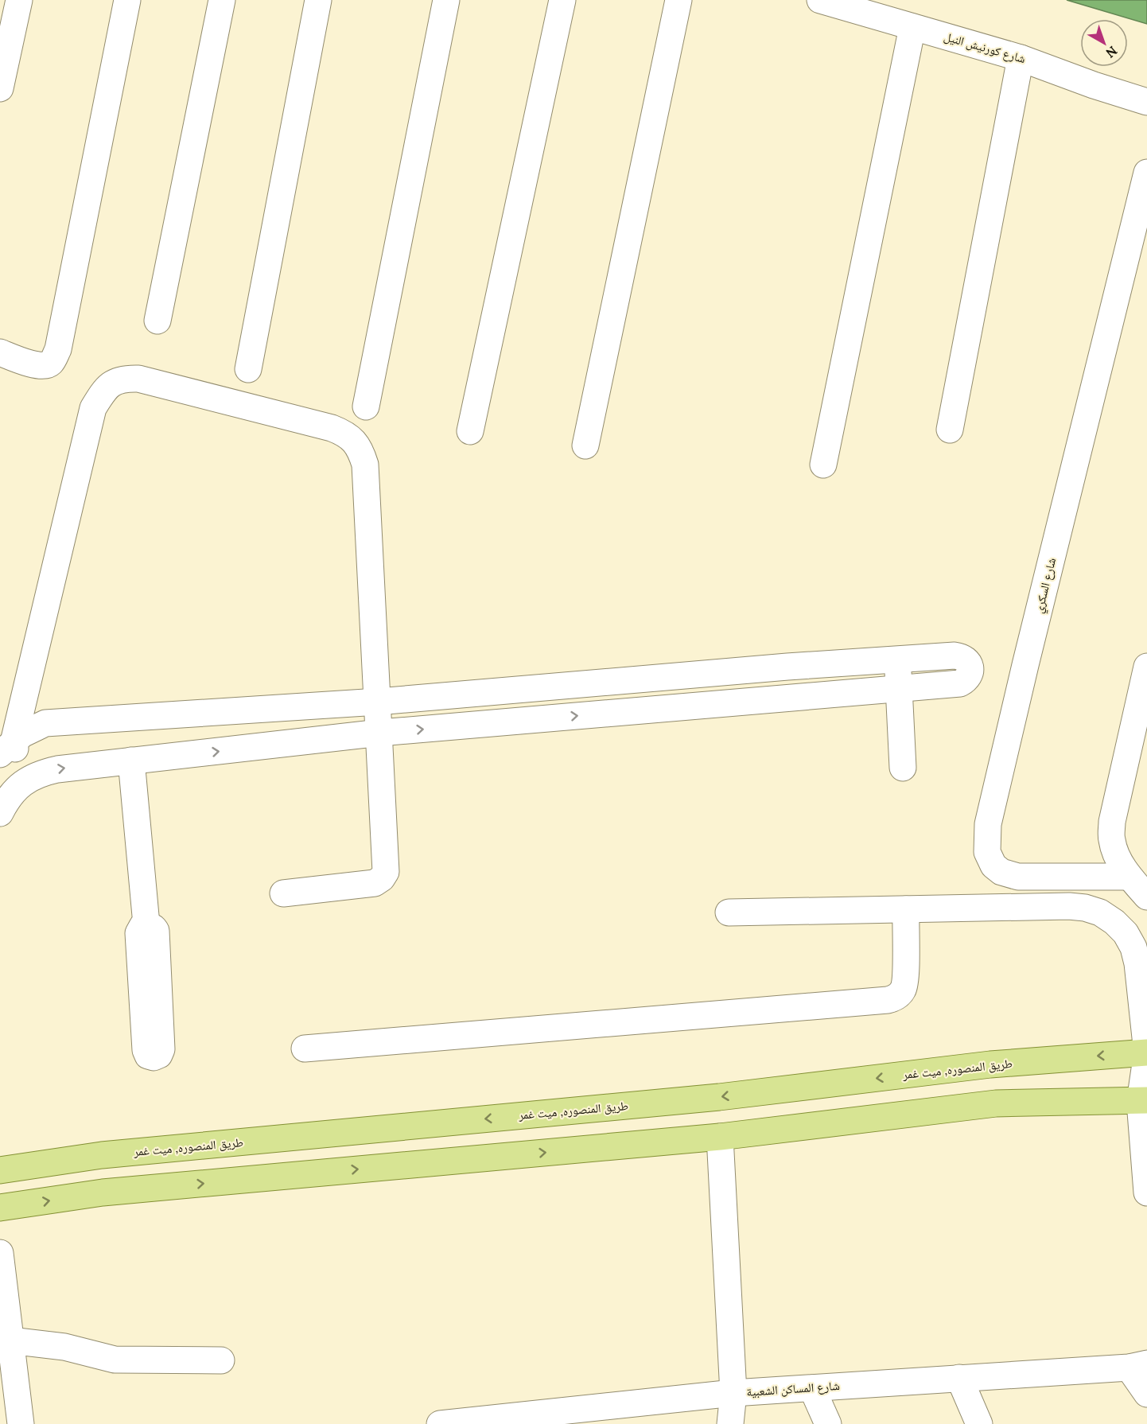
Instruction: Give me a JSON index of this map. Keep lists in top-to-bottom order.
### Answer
{
  "streets": {
    "main road": ["طريق المنصوره, ميت غمر"],
    "street": ["شارع كورنيش النيل", "شارع السكري", "شارع المساكن الشعبية"]
  },
  "north": "bottom right"
}
